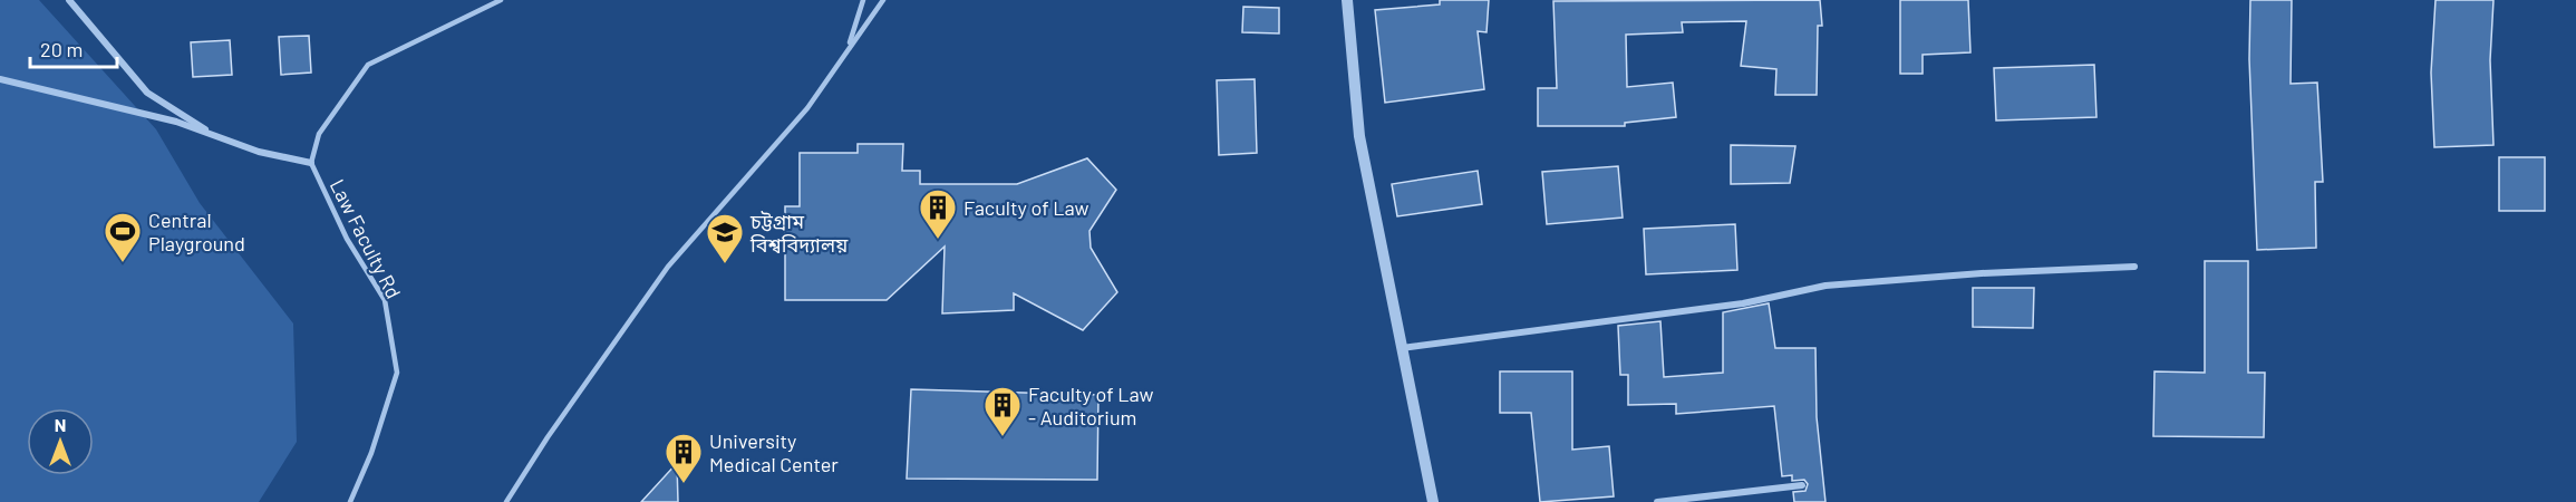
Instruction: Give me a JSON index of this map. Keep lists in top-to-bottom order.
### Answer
{
  "streets": {
    "lane": ["Law Faculty Rd"]
  },
  "places": {
    "building": ["Faculty of Law", "Faculty of Law - Auditorium", "University Medical Center"],
    "sports": ["Central Playground"],
    "school or university": ["চট্টগ্রাম বিশ্ববিদ্যালয়"]
  },
  "scale_bar": "20 m",
  "north": "top"
}
